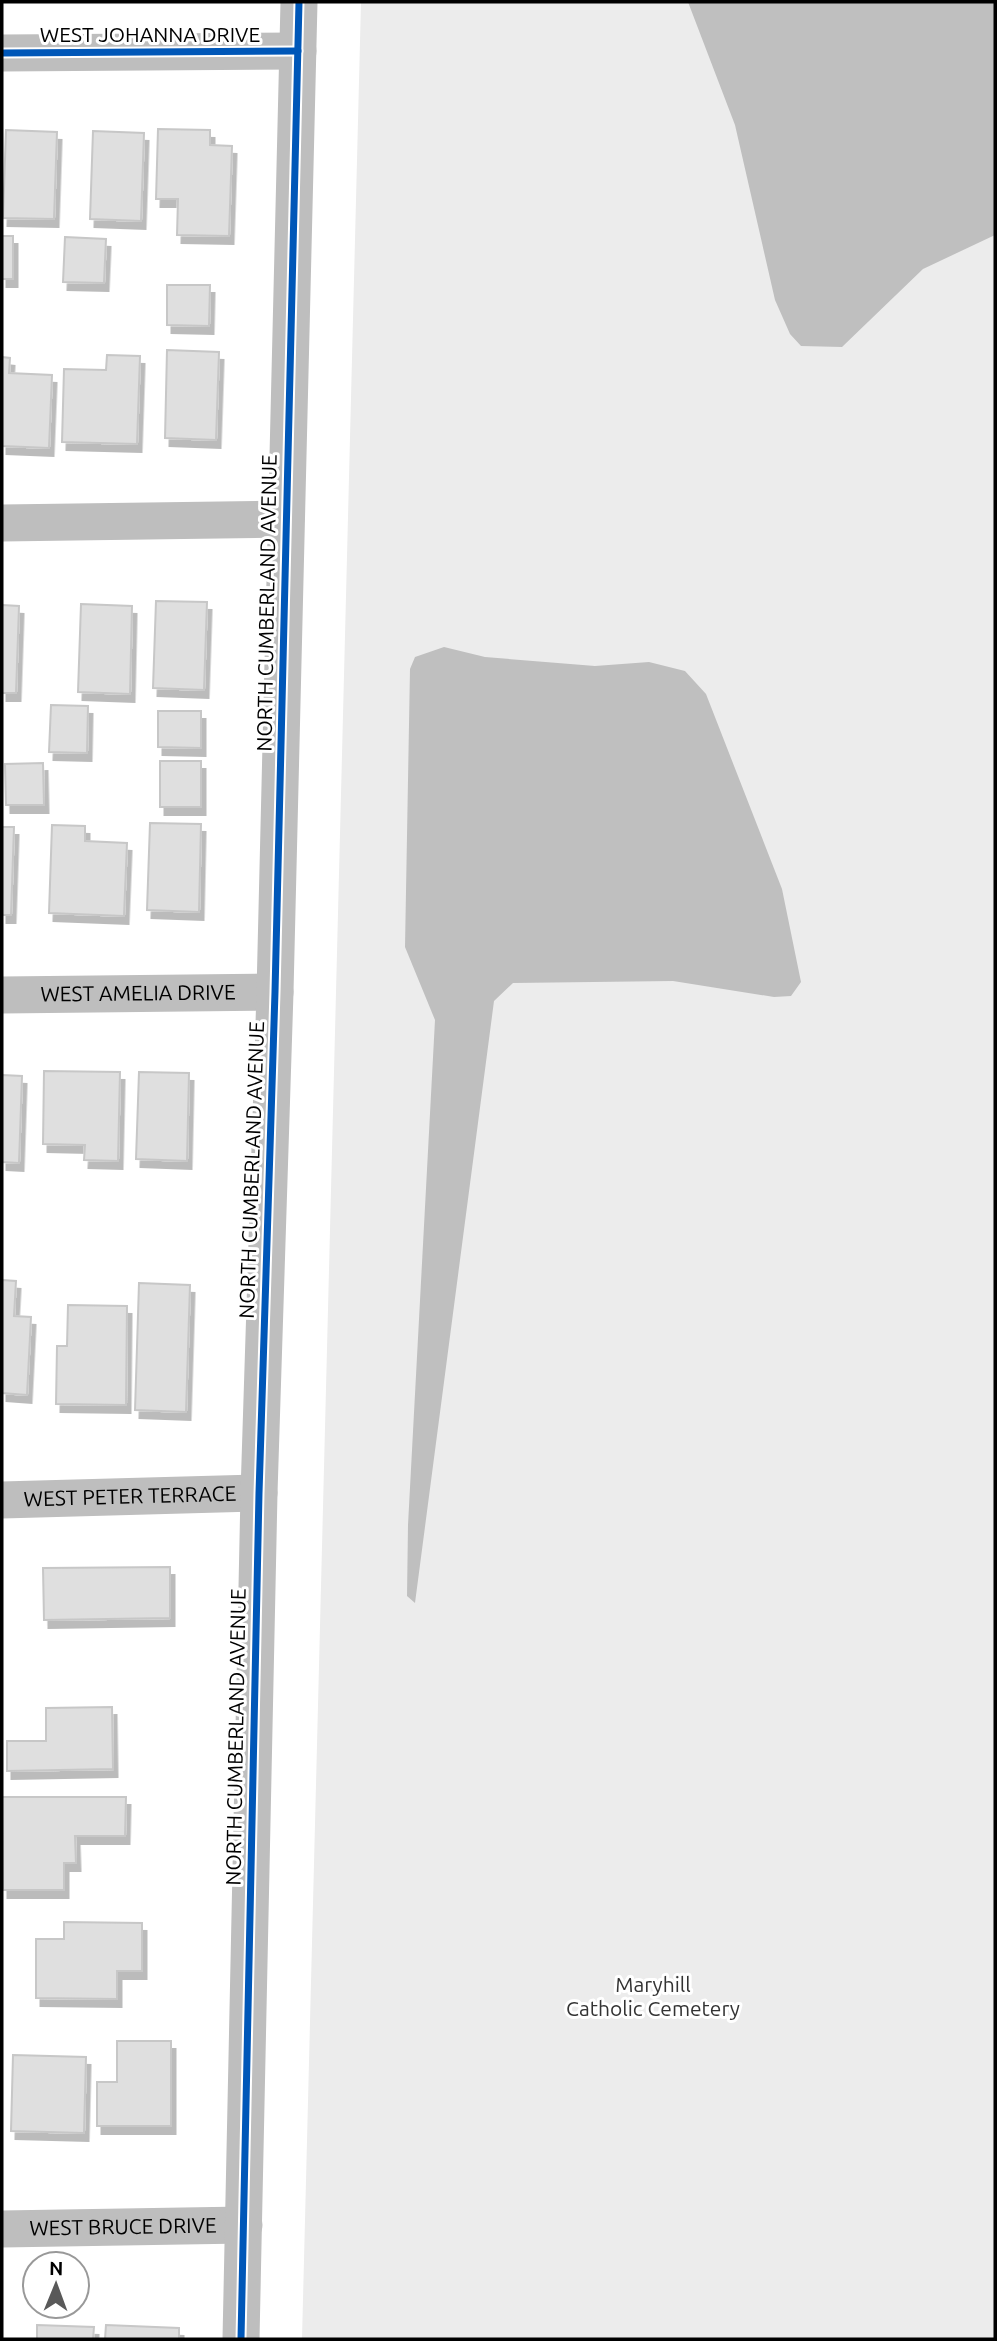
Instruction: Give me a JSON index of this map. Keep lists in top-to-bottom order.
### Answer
{
  "streets": {
    "street": [
      "WEST JOHANNA DRIVE",
      "NORTH CUMBERLAND AVENUE",
      "WEST AMELIA DRIVE",
      "WEST PETER TERRACE",
      "WEST BRUCE DRIVE"
    ]
  },
  "crossings": [
    ["WEST JOHANNA DRIVE", "NORTH CUMBERLAND AVENUE"],
    ["NORTH CUMBERLAND AVENUE", "WEST AMELIA DRIVE"],
    ["NORTH CUMBERLAND AVENUE", "WEST PETER TERRACE"],
    ["NORTH CUMBERLAND AVENUE", "WEST BRUCE DRIVE"]
  ],
  "parks": ["Maryhill Catholic Cemetery"],
  "north": "top"
}
